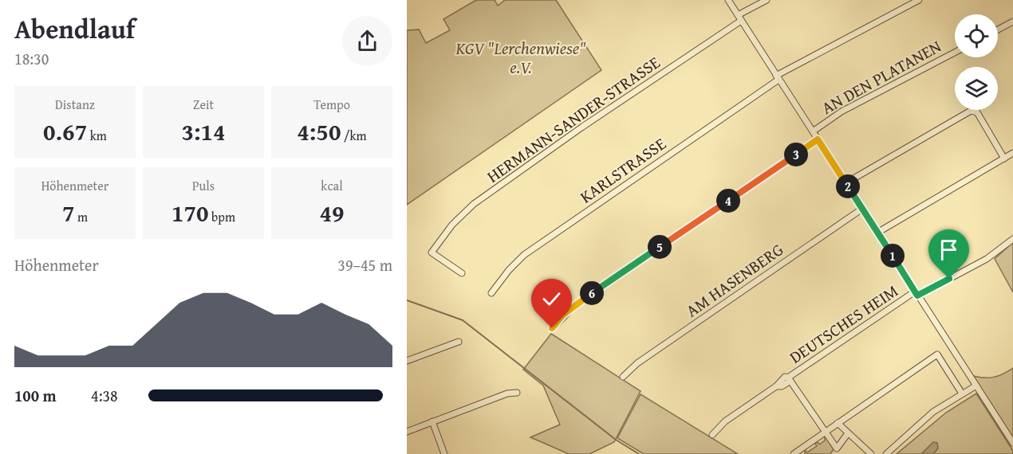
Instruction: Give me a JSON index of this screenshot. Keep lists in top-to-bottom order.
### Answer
{
  "streets": {
    "street": [
      "AN DEN PLATANEN",
      "HERMANN-SANDER-STRASSE",
      "KARLSTRASSE",
      "AM HASENBERG",
      "DEUTSCHES HEIM"
    ]
  },
  "parks": ["KGV \"Lerchenwiese\" e.V."],
  "page": {
    "heading": ["Abendlauf", "18:30"],
    "stats": [
      ["Distanz", "0.67 km"],
      ["Zeit", "3:14"],
      ["Tempo", "4:50 /km"],
      ["Höhenmeter", "7 m"],
      ["Puls", "170 bpm"],
      ["kcal", "49"]
    ],
    "pins": [
      "3",
      "2",
      "4",
      "5",
      "1",
      "6"
    ],
    "chart": ["Höhenmeter", "39–45 m"],
    "list": [
      {
        "name": "100 m",
        "note": "4:38"
      }
    ]
  }
}
